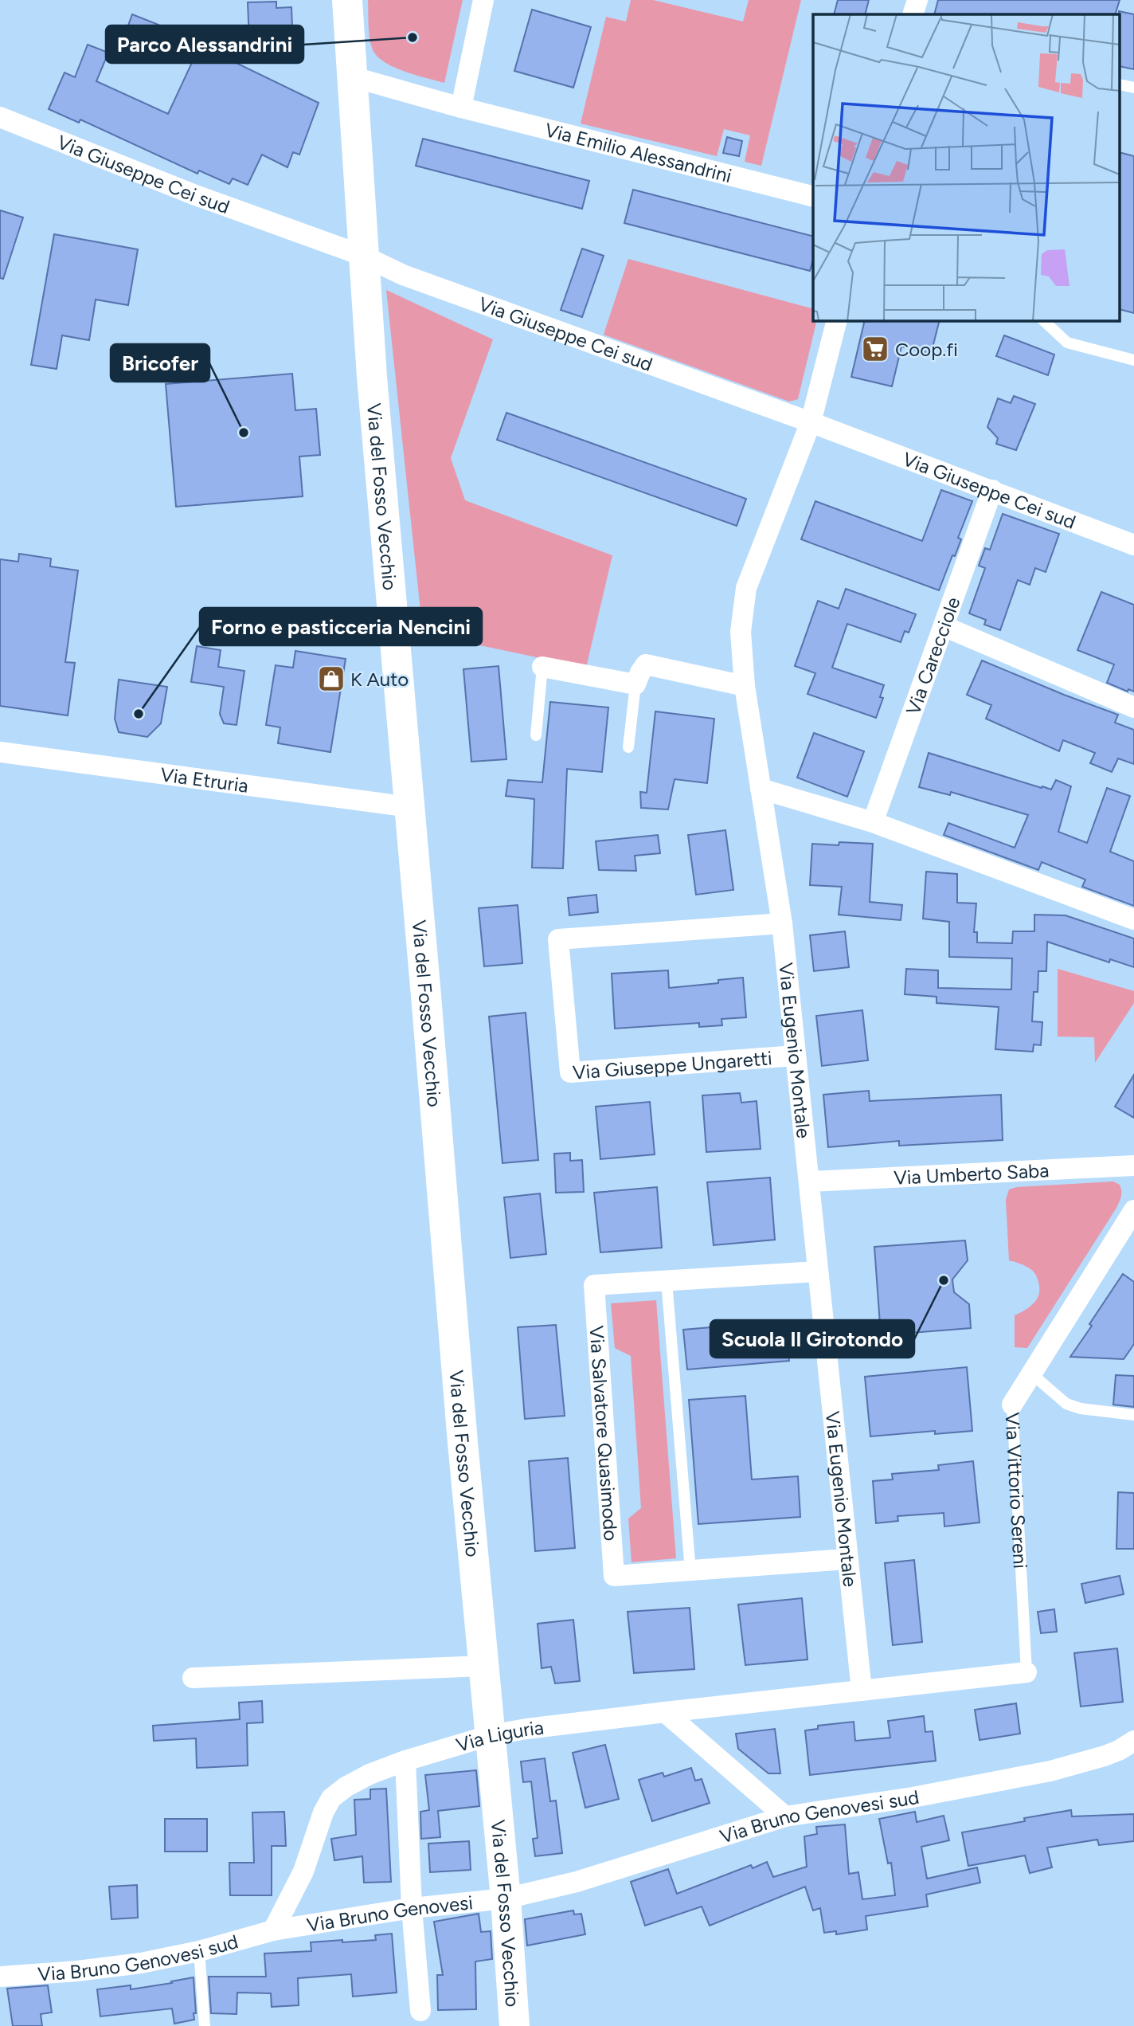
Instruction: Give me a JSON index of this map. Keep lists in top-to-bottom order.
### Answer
{
  "streets": {
    "street": [
      "Via Emilio Alessandrini",
      "Via Giuseppe Cei sud",
      "Via del Fosso Vecchio",
      "Via Carecciole",
      "Via Etruria",
      "Via Eugenio Montale",
      "Via Giuseppe Ungaretti",
      "Via Umberto Saba",
      "Via Salvatore Quasimodo",
      "Via Vittorio Sereni",
      "Via Liguria",
      "Via Bruno Genovesi sud",
      "Via Bruno Genovesi"
    ]
  },
  "crossings": [
    ["Via Emilio Alessandrini", "Via del Fosso Vecchio"],
    ["Via Giuseppe Cei sud", "Via del Fosso Vecchio"],
    ["Via Giuseppe Cei sud", "Via Carecciole"],
    ["Via Giuseppe Cei sud", "Via Eugenio Montale"],
    ["Via del Fosso Vecchio", "Via Etruria"],
    ["Via del Fosso Vecchio", "Via Liguria"],
    ["Via del Fosso Vecchio", "Via Bruno Genovesi sud"],
    ["Via del Fosso Vecchio", "Via Bruno Genovesi"],
    ["Via Eugenio Montale", "Via Giuseppe Ungaretti"],
    ["Via Eugenio Montale", "Via Umberto Saba"],
    ["Via Eugenio Montale", "Via Salvatore Quasimodo"],
    ["Via Liguria", "Via Bruno Genovesi sud"],
    ["Via Liguria", "Via Bruno Genovesi"],
    ["Via Bruno Genovesi sud", "Via Bruno Genovesi"]
  ],
  "places": {
    "other": [
      "Parco Alessandrini",
      "Bricofer",
      "Forno e pasticceria Nencini",
      "Scuola Il Girotondo"
    ],
    "supermarket": ["Coop.fi"],
    "shop": ["K Auto"]
  }
}
